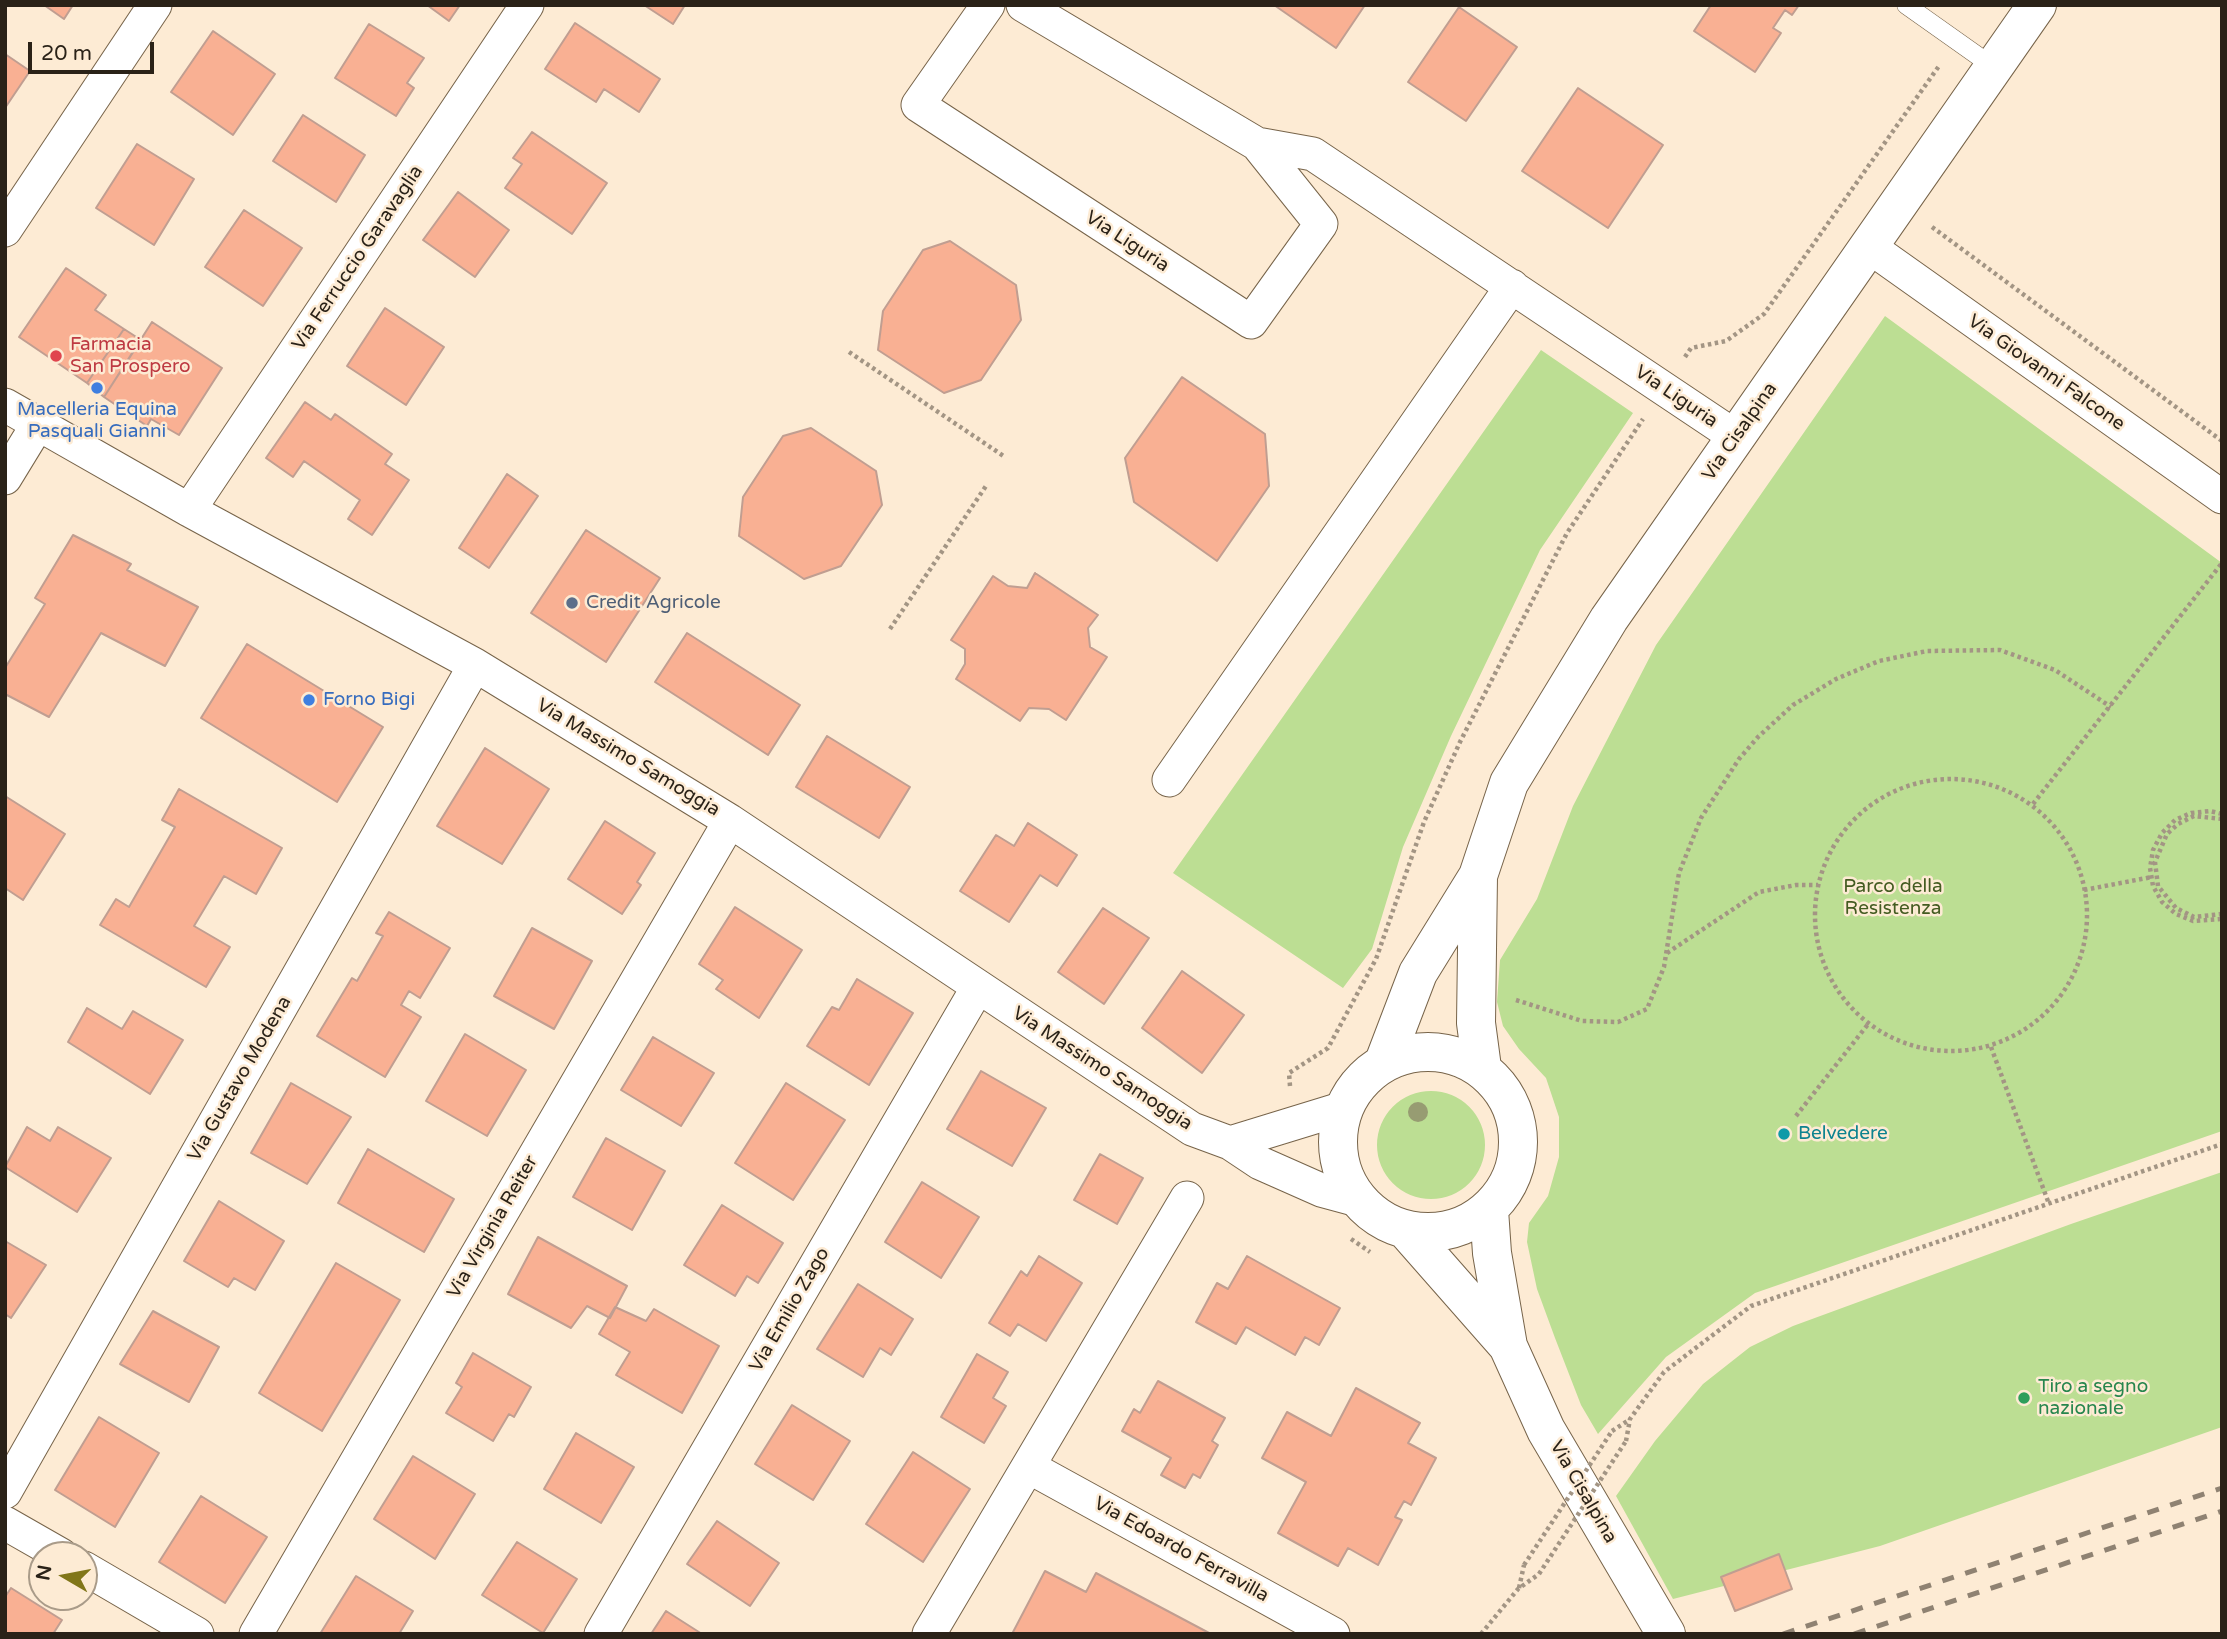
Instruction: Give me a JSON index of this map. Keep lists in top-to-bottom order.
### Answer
{
  "streets": {
    "main road": ["Via Cisalpina"],
    "street": [
      "Via Liguria",
      "Via Ferruccio Garavaglia",
      "Via Giovanni Falcone",
      "Via Massimo Samoggia",
      "Via Gustavo Modena",
      "Via Virginia Reiter",
      "Via Emilio Zago",
      "Via Edoardo Ferravilla"
    ]
  },
  "crossings": [
    ["Via Liguria", "Via Cisalpina"],
    ["Via Ferruccio Garavaglia", "Via Massimo Samoggia"],
    ["Via Giovanni Falcone", "Via Cisalpina"],
    ["Via Cisalpina", "Via Massimo Samoggia"],
    ["Via Massimo Samoggia", "Via Gustavo Modena"],
    ["Via Massimo Samoggia", "Via Virginia Reiter"],
    ["Via Massimo Samoggia", "Via Emilio Zago"]
  ],
  "parks": ["Parco della Resistenza"],
  "places": [
    "Farmacia San Prospero",
    "Macelleria Equina Pasquali Gianni",
    "Credit Agricole",
    "Forno Bigi",
    "Belvedere",
    "Tiro a segno nazionale"
  ],
  "scale_bar": "20 m",
  "north": "left"
}
